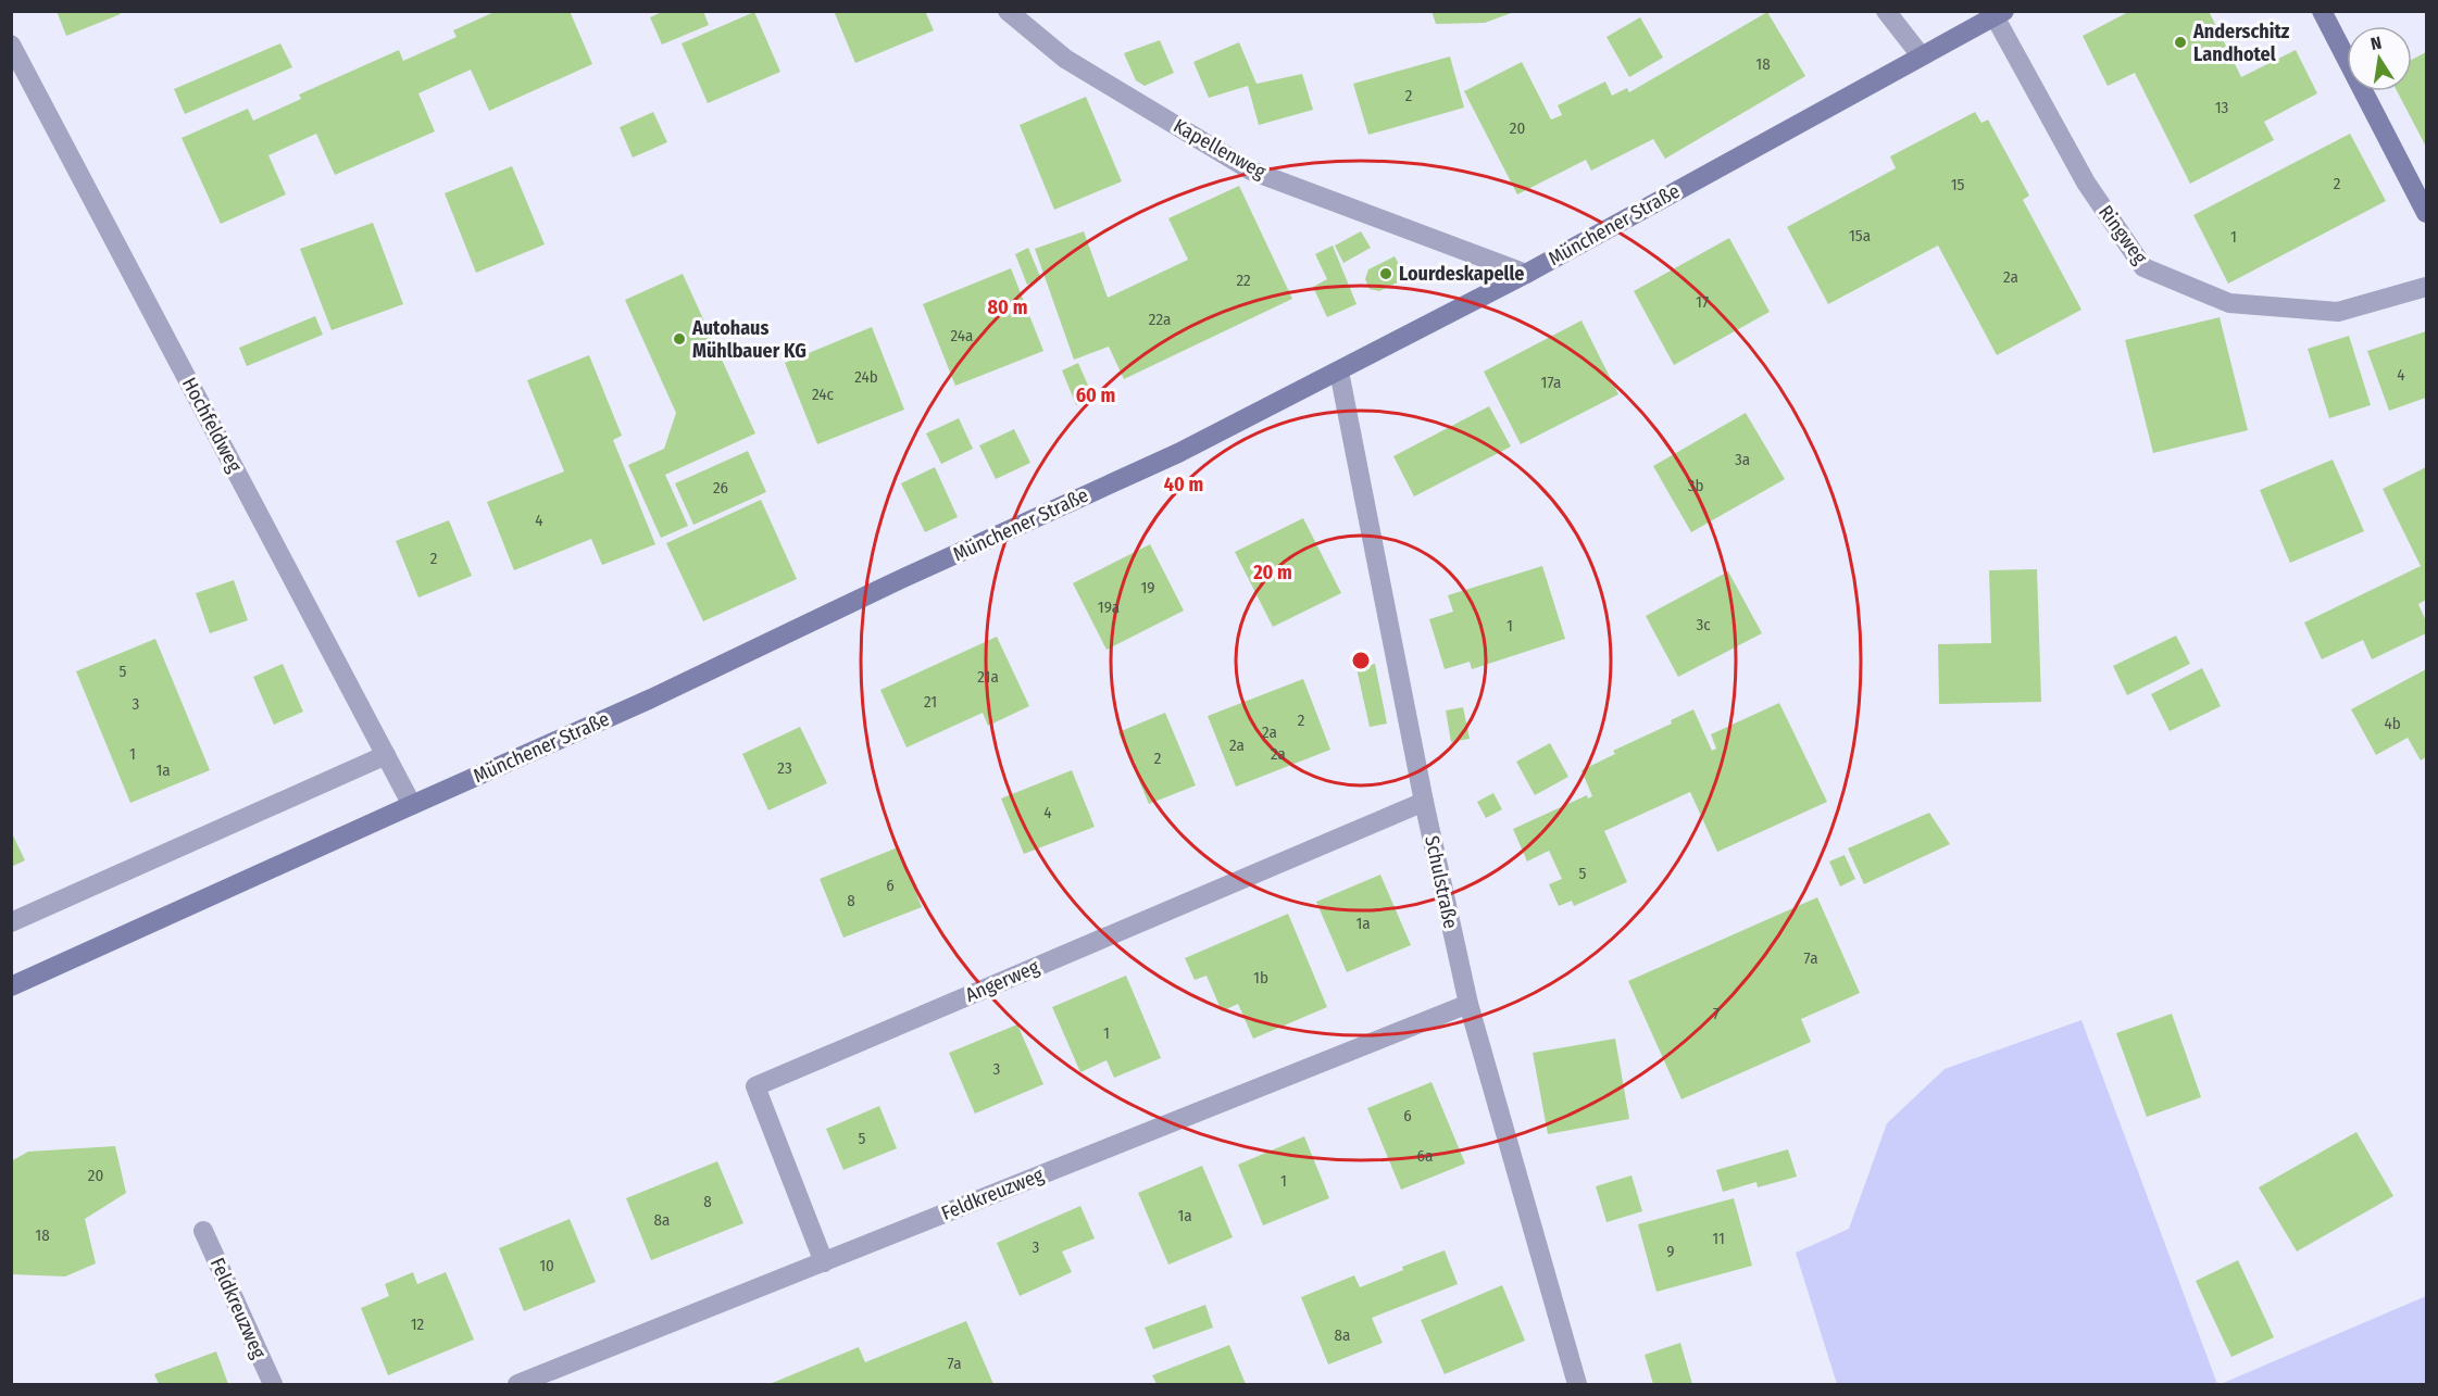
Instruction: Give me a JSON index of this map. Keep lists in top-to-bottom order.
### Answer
{
  "streets": {
    "street": [
      "Kapellenweg",
      "Münchener Straße",
      "Ringweg",
      "Hochfeldweg",
      "Schulstraße",
      "Angerweg",
      "Feldkreuzweg"
    ]
  },
  "crossings": [
    ["Kapellenweg", "Münchener Straße"],
    ["Münchener Straße", "Ringweg"],
    ["Münchener Straße", "Hochfeldweg"],
    ["Münchener Straße", "Schulstraße"],
    ["Schulstraße", "Angerweg"],
    ["Schulstraße", "Feldkreuzweg"],
    ["Angerweg", "Feldkreuzweg"]
  ],
  "places": ["Anderschitz Landhotel", "Lourdeskapelle", "Autohaus Mühlbauer KG"],
  "house_numbers": [
    "18",
    "2",
    "13",
    "20",
    "2",
    "15",
    "15a",
    "1",
    "2a",
    "22",
    "17",
    "22a",
    "24a",
    "4",
    "24b",
    "17a",
    "24c",
    "3a",
    "3b",
    "26",
    "4",
    "2",
    "19",
    "19a",
    "3c",
    "1",
    "5",
    "21a",
    "21",
    "3",
    "2",
    "4b",
    "2a",
    "2a",
    "1",
    "2a",
    "2",
    "23",
    "1a",
    "4",
    "5",
    "6",
    "8",
    "1a",
    "7a",
    "1b",
    "7",
    "1",
    "3",
    "6",
    "5",
    "6a",
    "20",
    "1",
    "8",
    "1a",
    "8a",
    "18",
    "11",
    "3",
    "9",
    "10",
    "12",
    "8a",
    "7a"
  ],
  "north": "top",
  "rings": [
    "80 m",
    "60 m",
    "40 m",
    "20 m"
  ]
}
